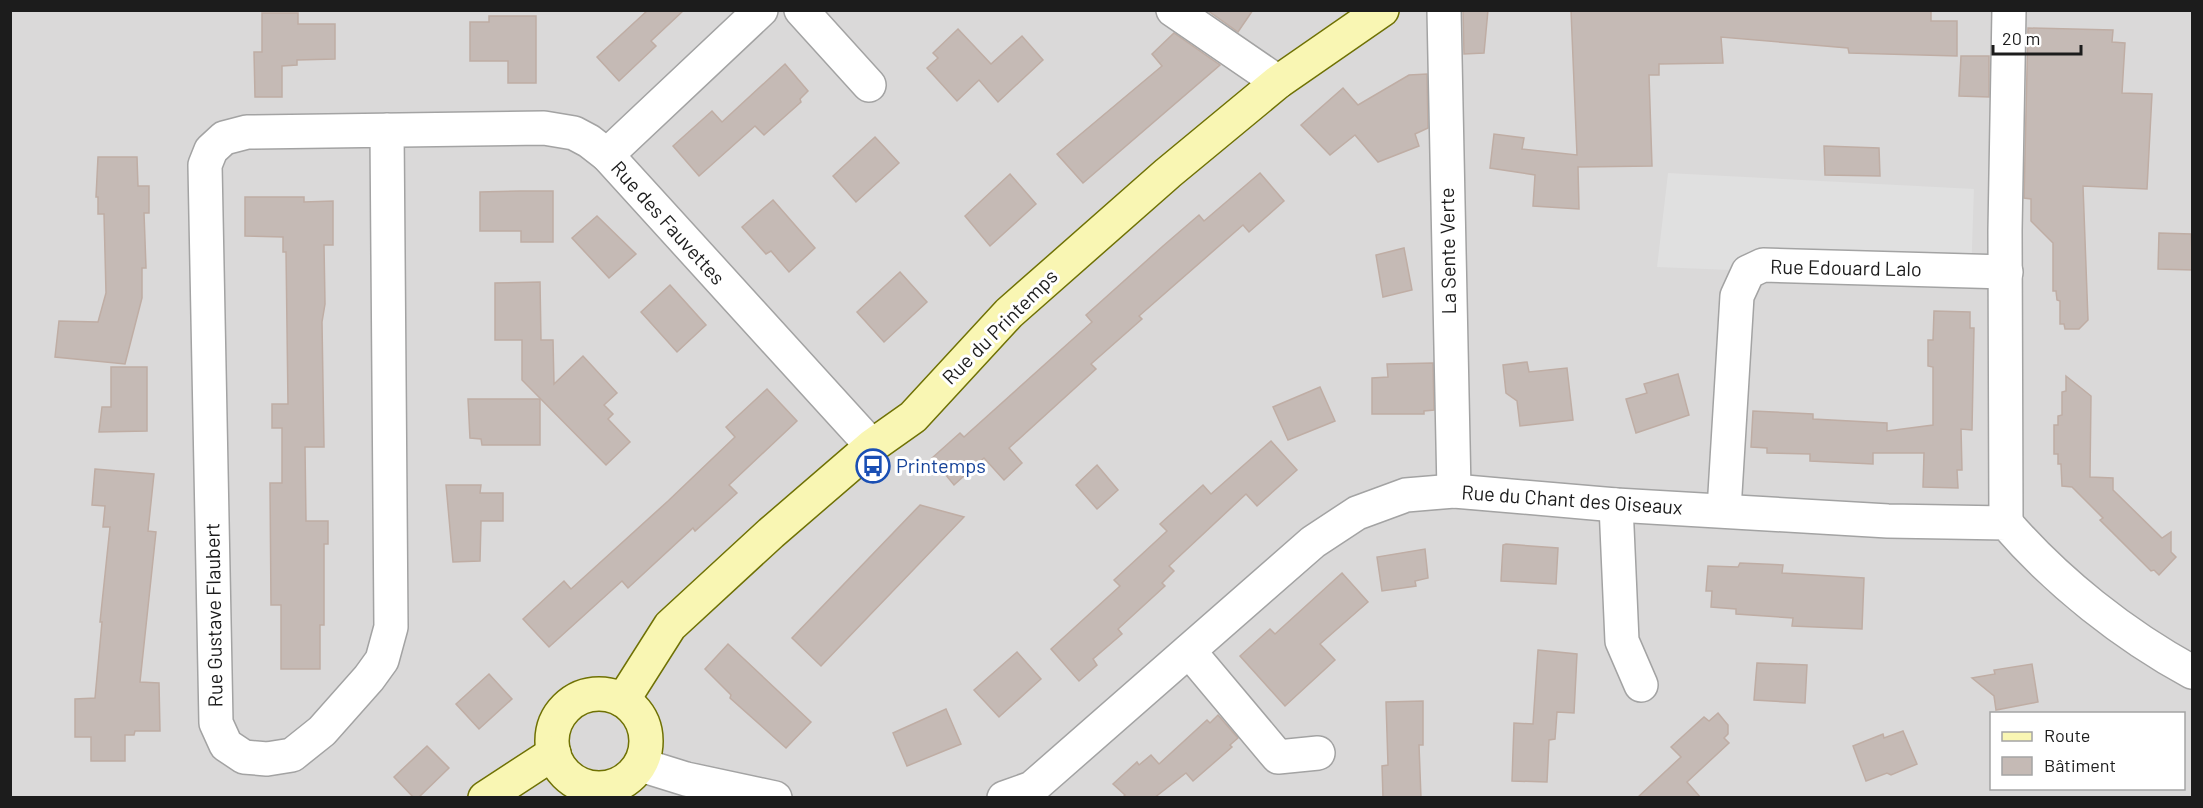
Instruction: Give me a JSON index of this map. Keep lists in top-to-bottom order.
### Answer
{
  "streets": {
    "main road": ["Rue du Printemps"],
    "street": [
      "Rue des Fauvettes",
      "La Sente Verte",
      "Rue Edouard Lalo",
      "Rue du Chant des Oiseaux",
      "Rue Gustave Flaubert"
    ]
  },
  "crossings": [
    ["Rue des Fauvettes", "Rue du Printemps"],
    ["Rue des Fauvettes", "Rue Gustave Flaubert"],
    ["La Sente Verte", "Rue du Chant des Oiseaux"],
    ["Rue Edouard Lalo", "Rue du Chant des Oiseaux"]
  ],
  "places": {
    "bus stop": ["Printemps"]
  },
  "legend": ["Route", "Bâtiment"],
  "scale_bar": "20 m"
}
